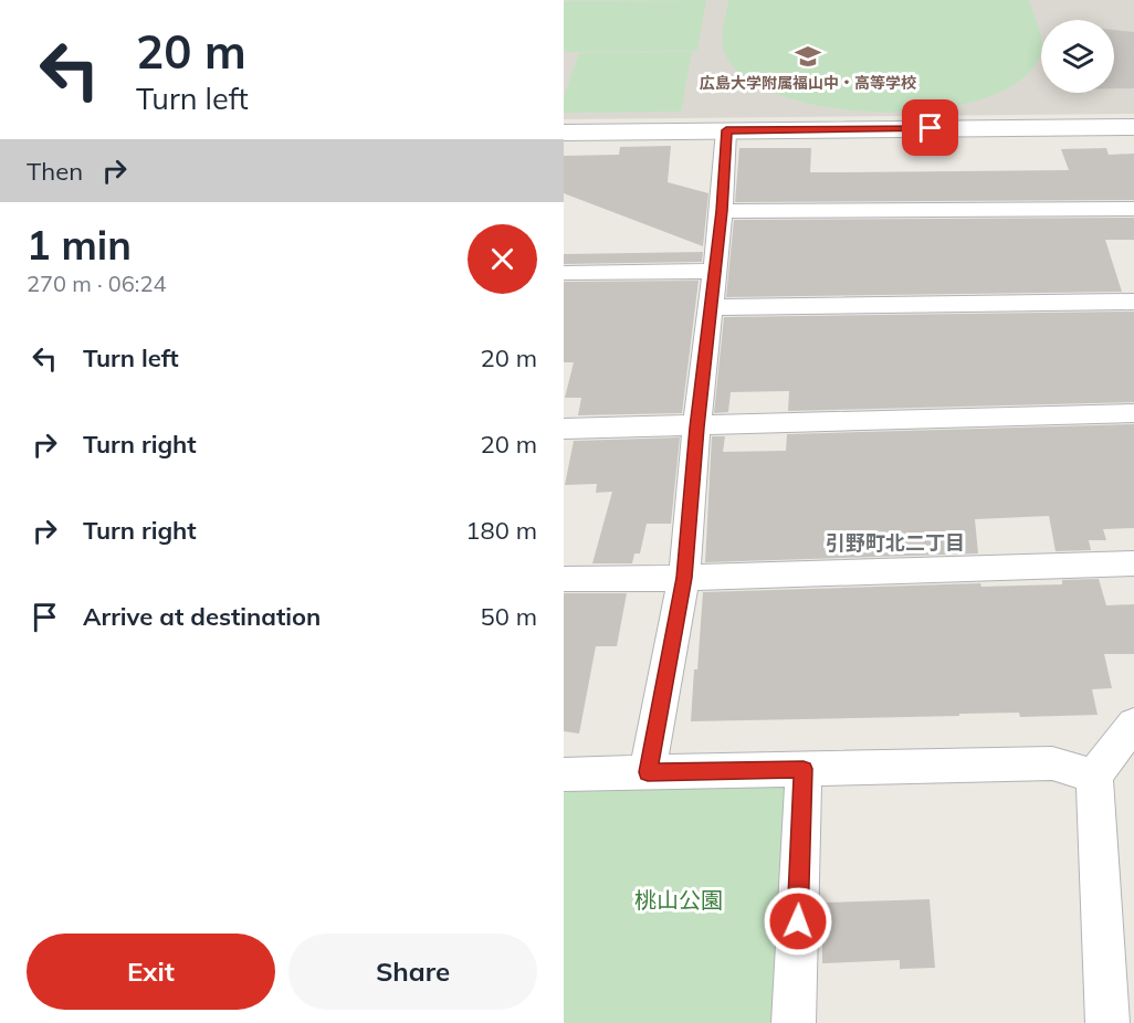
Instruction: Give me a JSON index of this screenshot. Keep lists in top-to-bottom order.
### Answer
{
  "districts": ["引野町北二丁目"],
  "parks": ["桃山公園"],
  "places": {
    "school or university": ["広島大学附属福山中・高等学校"]
  },
  "page": {
    "turn": ["20 m", "Turn left"],
    "then": "Then",
    "heading": ["1 min", "270 m · 06:24"],
    "list": [
      {
        "name": "Turn left",
        "value": "20 m"
      },
      {
        "name": "Turn right",
        "value": "20 m"
      },
      {
        "name": "Turn right",
        "value": "180 m"
      },
      {
        "name": "Arrive at destination",
        "value": "50 m"
      }
    ],
    "buttons": ["Exit", "Share"]
  }
}
